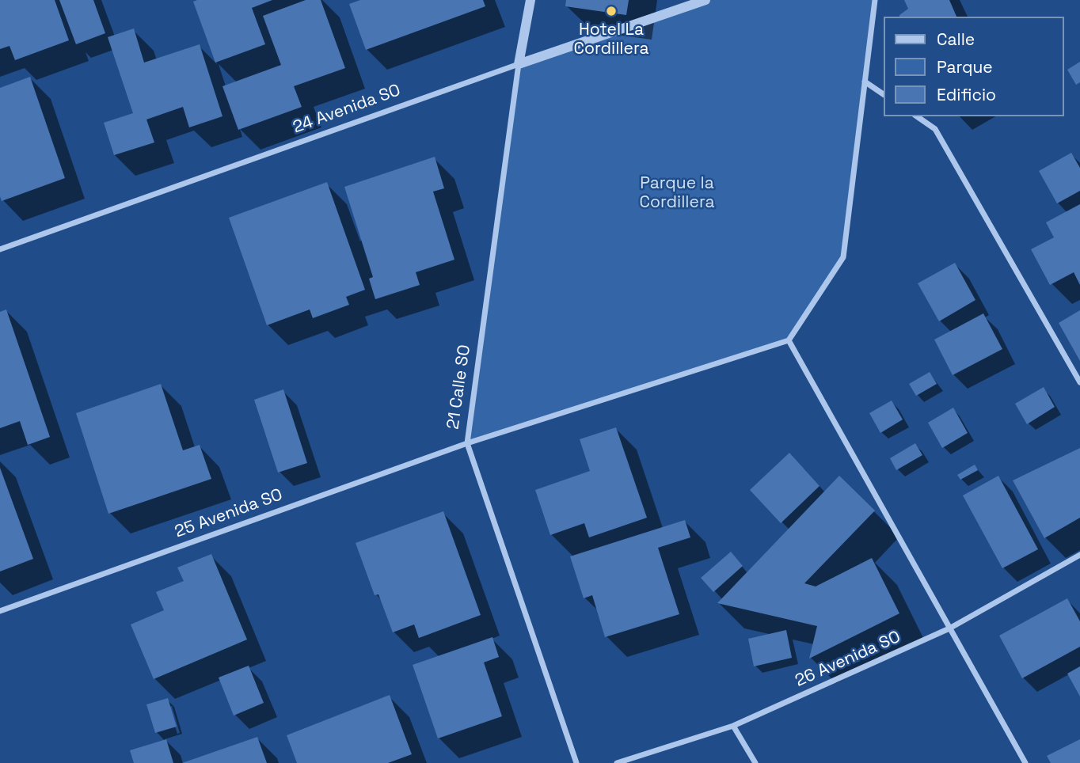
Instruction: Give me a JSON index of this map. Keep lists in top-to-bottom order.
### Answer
{
  "streets": {
    "street": [
      "24 Avenida SO",
      "21 Calle SO",
      "25 Avenida SO",
      "26 Avenida SO"
    ]
  },
  "crossings": [
    ["24 Avenida SO", "21 Calle SO"],
    ["21 Calle SO", "25 Avenida SO"]
  ],
  "parks": ["Parque la Cordillera"],
  "places": ["Hotel La Cordillera"],
  "legend": ["Calle", "Parque", "Edificio"]
}
